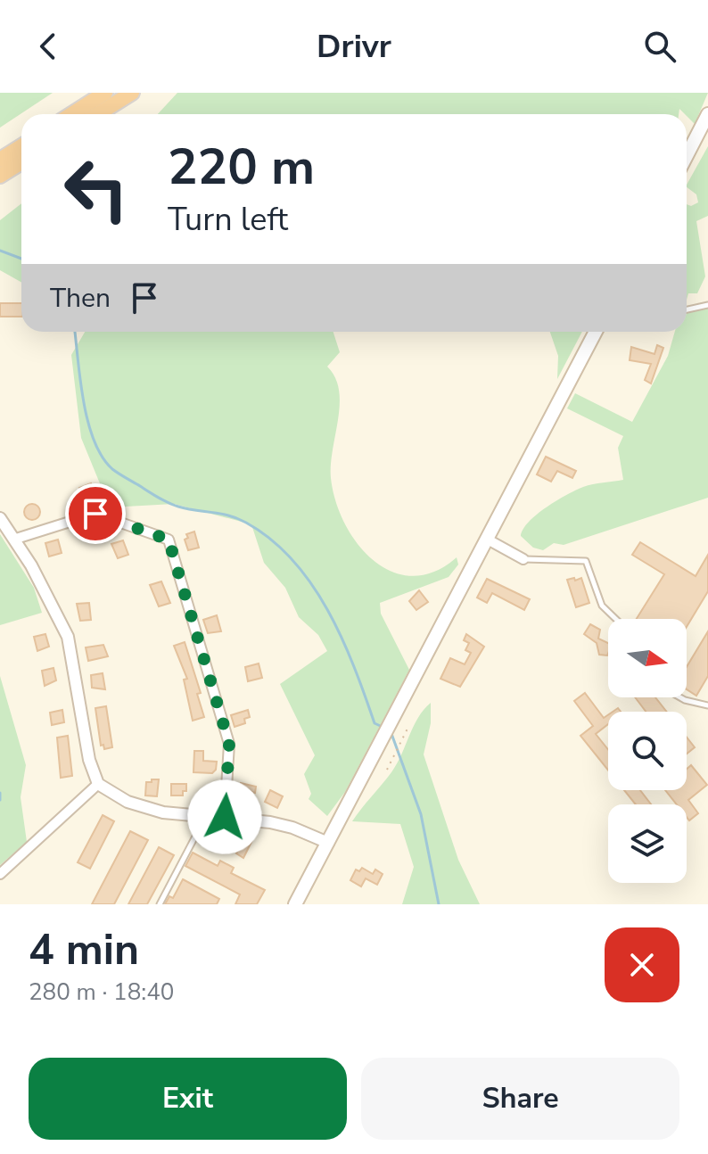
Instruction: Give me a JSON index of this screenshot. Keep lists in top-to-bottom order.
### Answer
{
  "north": "right",
  "page": {
    "header": "Drivr",
    "turn": ["220 m", "Turn left"],
    "then": "Then",
    "heading": ["4 min", "280 m · 18:40"],
    "buttons": ["Exit", "Share"]
  }
}
